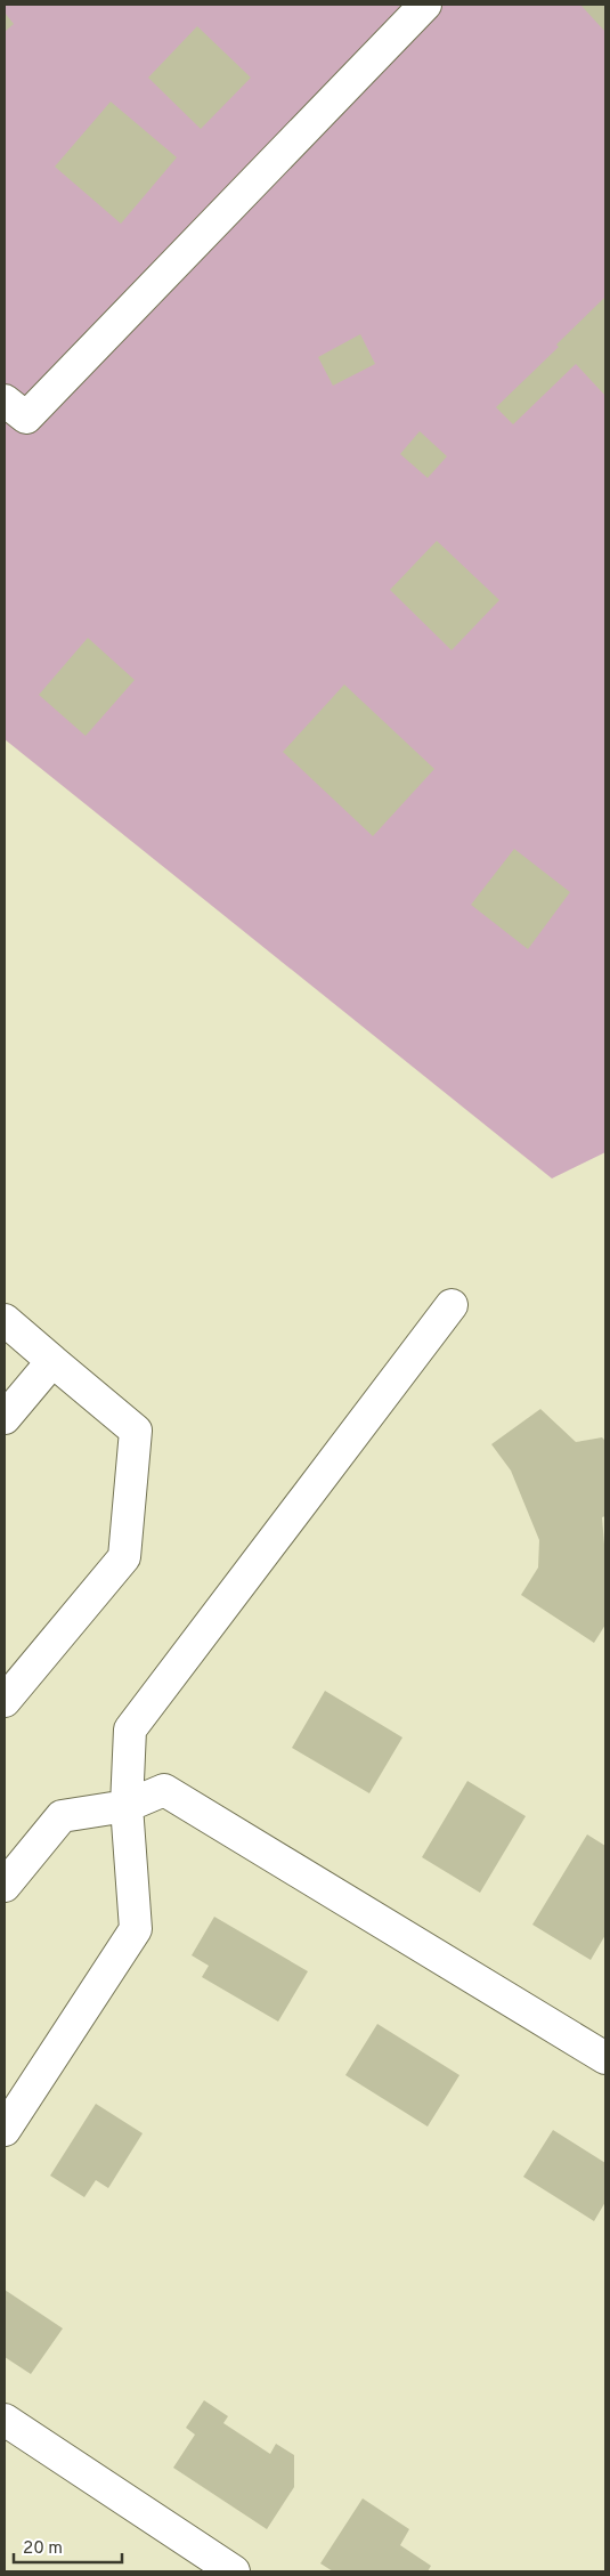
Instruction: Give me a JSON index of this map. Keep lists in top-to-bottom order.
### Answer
{
  "scale_bar": "20 m"
}
